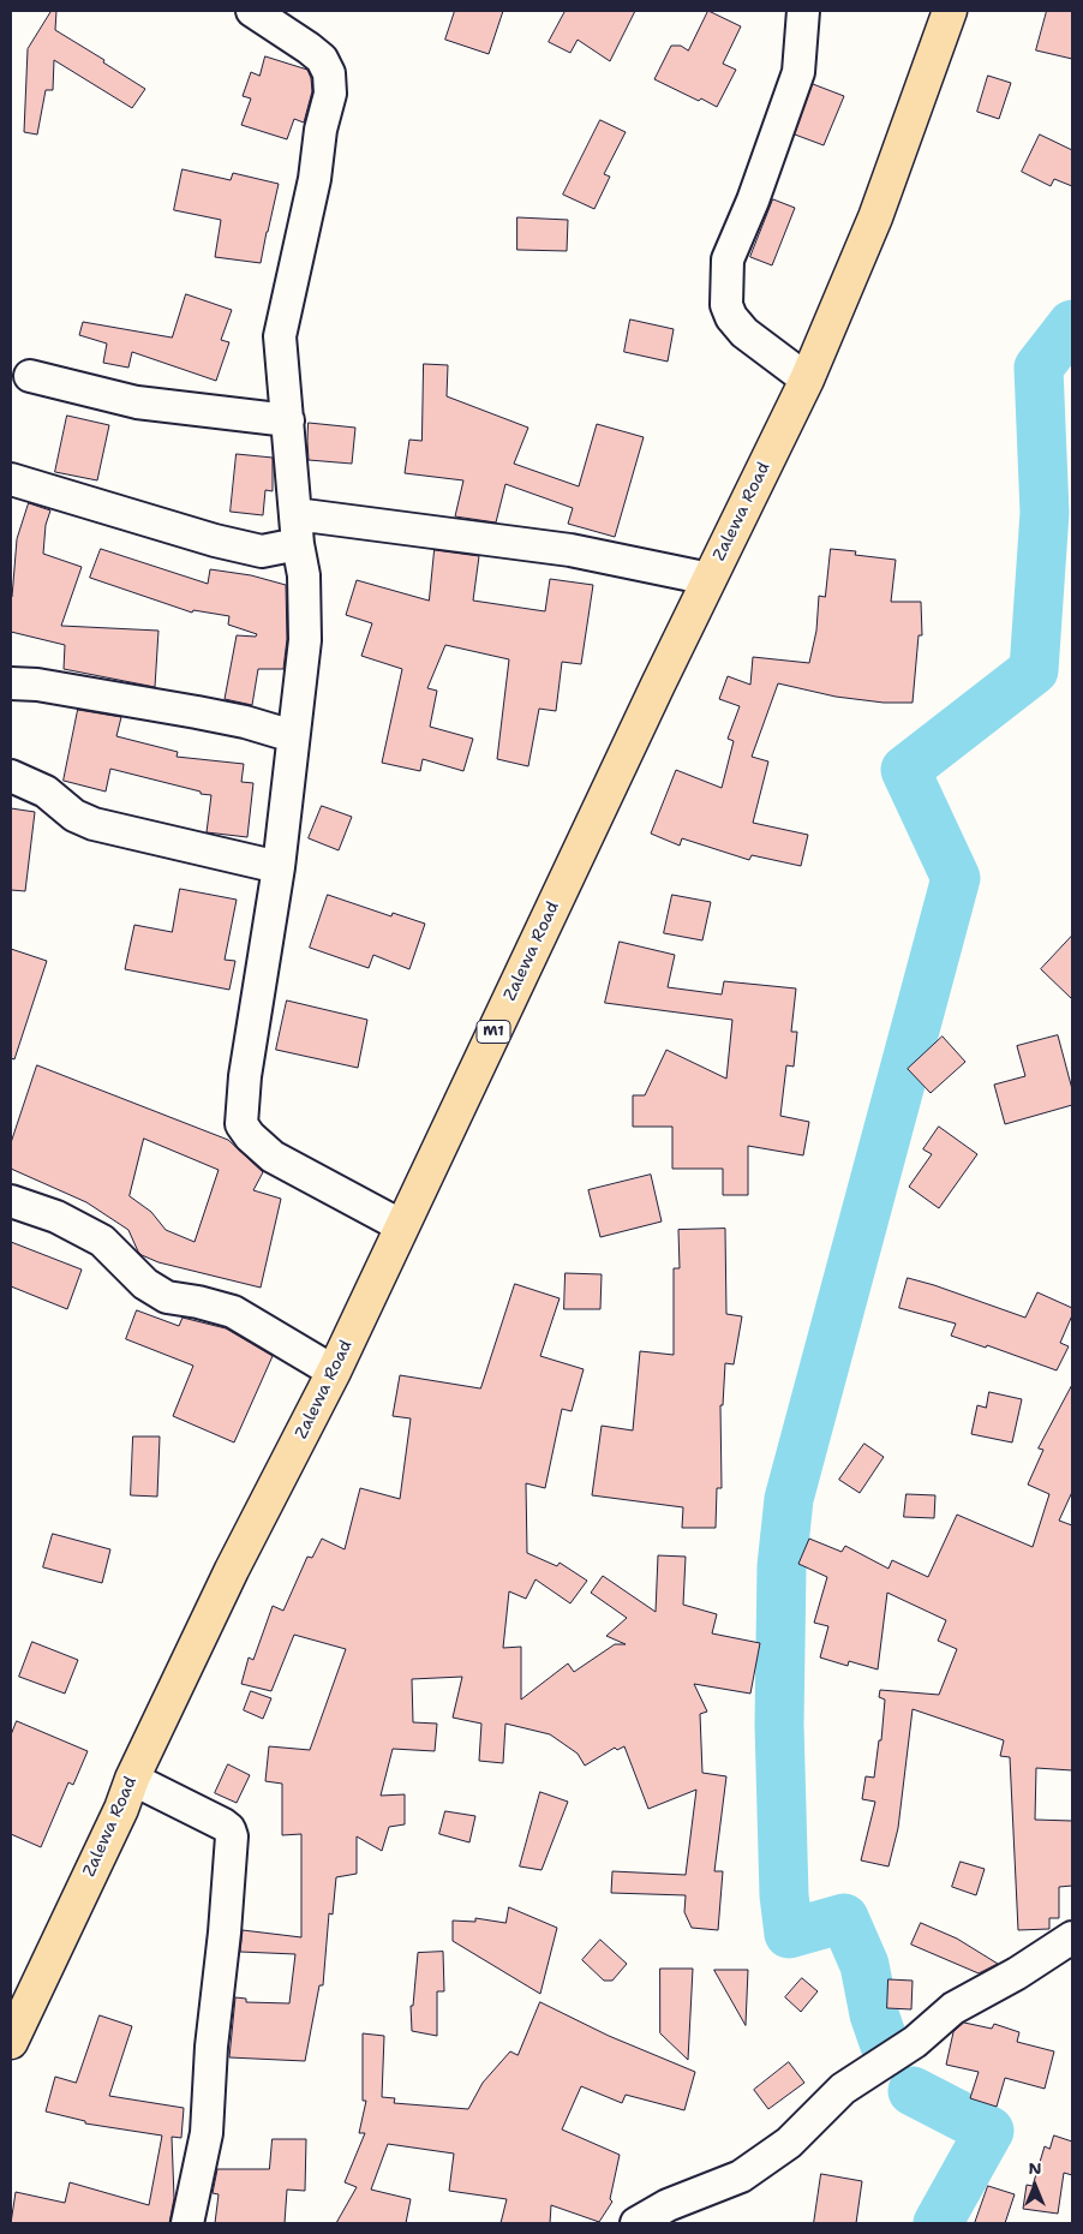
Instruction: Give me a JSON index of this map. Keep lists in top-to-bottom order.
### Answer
{
  "streets": {
    "highway": ["Zalewa Road", "M1"]
  },
  "north": "top"
}
